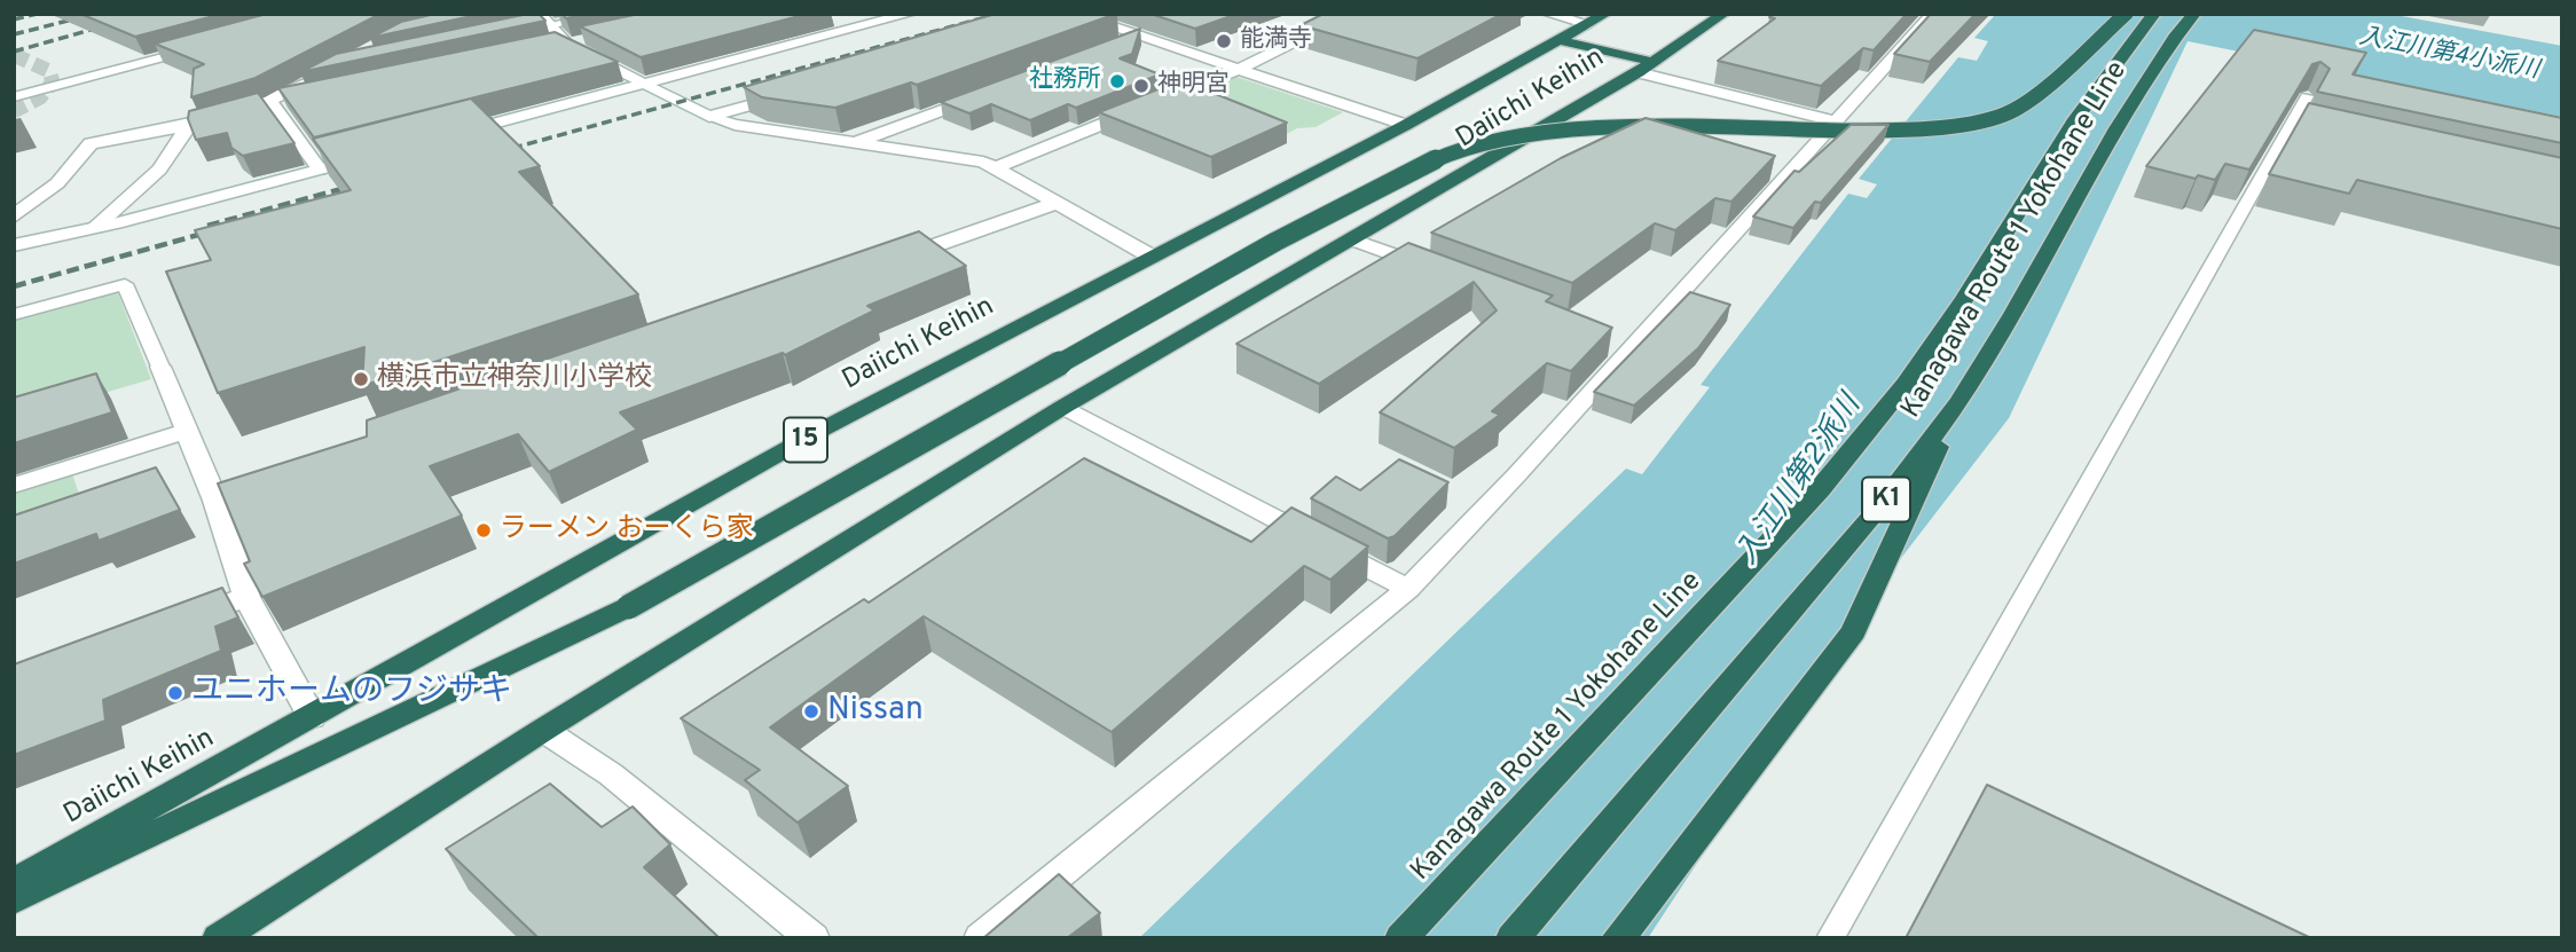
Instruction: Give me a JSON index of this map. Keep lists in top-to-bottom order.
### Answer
{
  "streets": {
    "highway": [
      "Daiichi Keihin",
      "Kanagawa Route 1 Yokohane Line",
      "15",
      "K1"
    ]
  },
  "water": ["入江川第4小派川", "入江川第2派川"],
  "places": [
    "能満寺",
    "社務所",
    "神明宮",
    "横浜市立神奈川小学校",
    "ラーメン おーくら家",
    "ユニホームのフジサキ",
    "Nissan"
  ]
}
